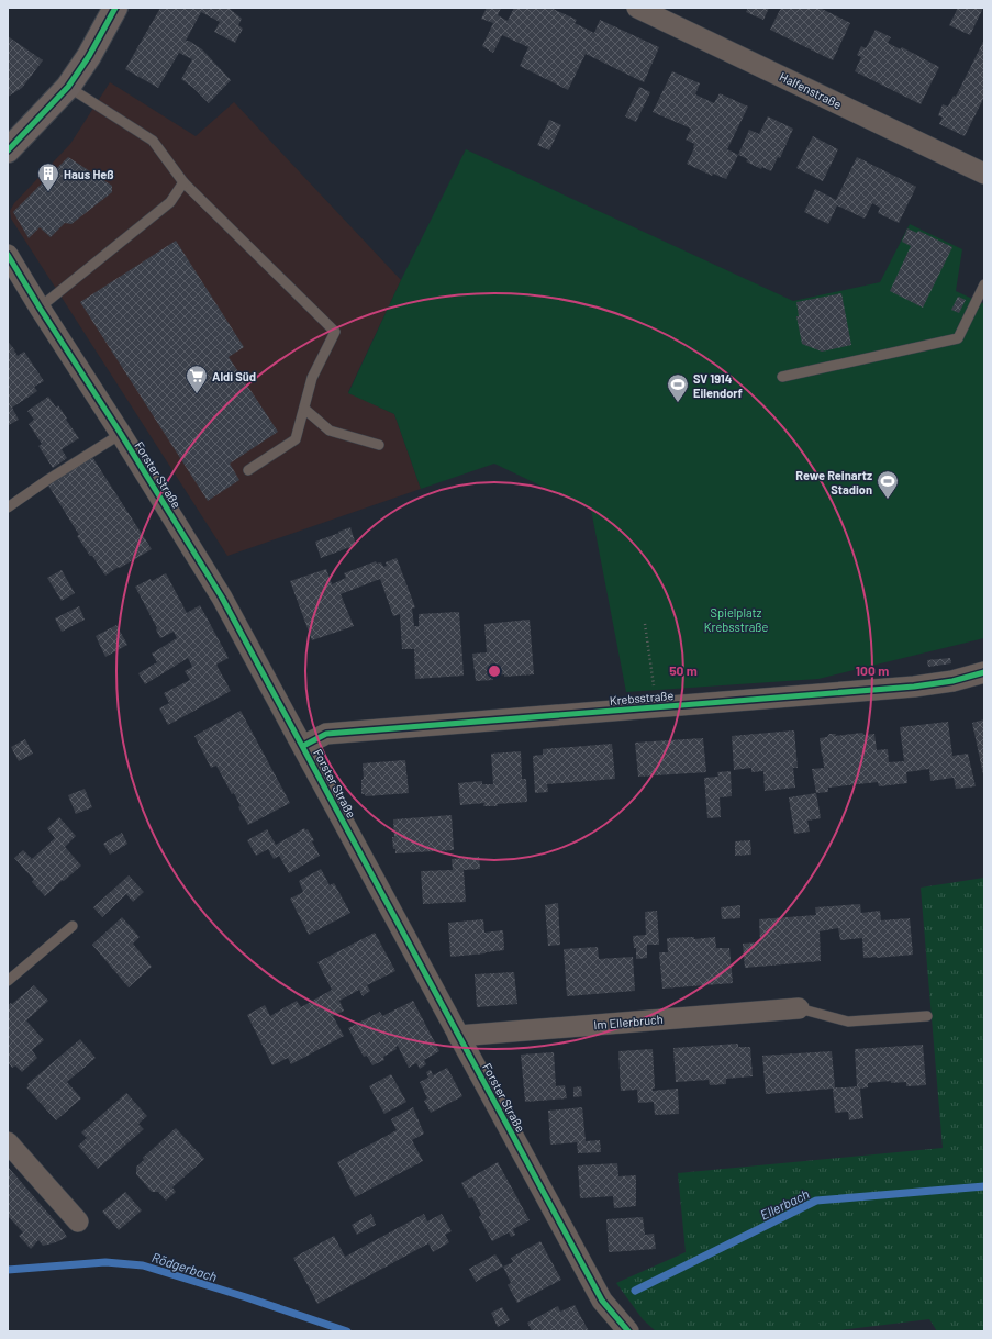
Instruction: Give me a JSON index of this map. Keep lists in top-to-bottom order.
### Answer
{
  "streets": {
    "street": [
      "Halfenstraße",
      "Forster Straße",
      "Krebsstraße",
      "Im Ellerbruch"
    ]
  },
  "crossings": [
    ["Forster Straße", "Krebsstraße"],
    ["Forster Straße", "Im Ellerbruch"]
  ],
  "water": ["Ellerbach", "Rödgerbach"],
  "parks": ["Spielplatz Krebsstraße"],
  "places": {
    "building": ["Haus Heß"],
    "supermarket": ["Aldi Süd"],
    "sports": ["SV 1914 Eilendorf", "Rewe Reinartz Stadion"]
  },
  "rings": ["50 m", "100 m"]
}
